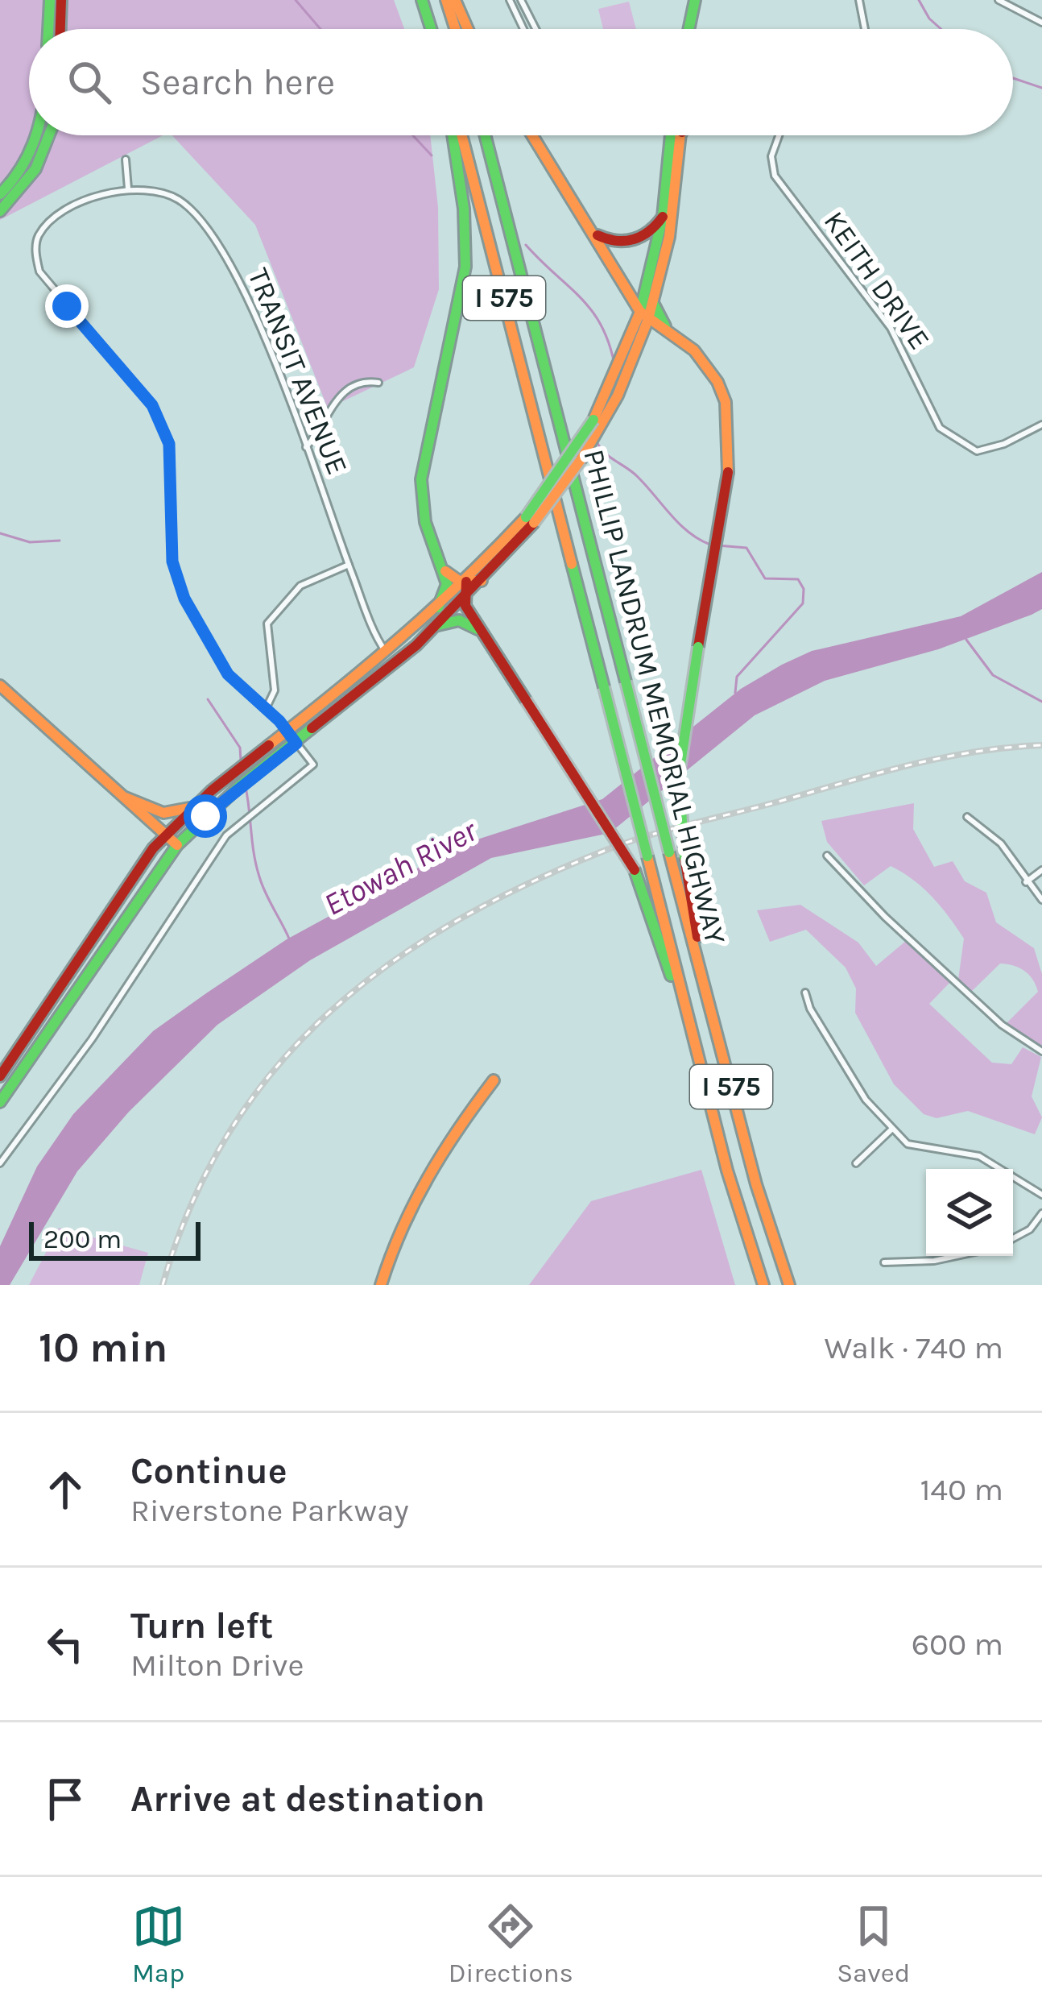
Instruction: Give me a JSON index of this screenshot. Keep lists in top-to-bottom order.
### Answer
{
  "streets": {
    "main road": ["I 575", "PHILLIP LANDRUM MEMORIAL HIGHWAY"],
    "street": ["KEITH DRIVE", "TRANSIT AVENUE"]
  },
  "water": ["Etowah River"],
  "scale_bar": "200 m",
  "page": {
    "search": "Search here",
    "scale": "200 m",
    "heading": ["10 min", "Walk · 740 m"],
    "list": [
      ["Continue", "Riverstone Parkway", "140 m"],
      ["Turn left", "Milton Drive", "600 m"],
      "Arrive at destination"
    ],
    "nav": ["Map", "Directions", "Saved"]
  }
}
